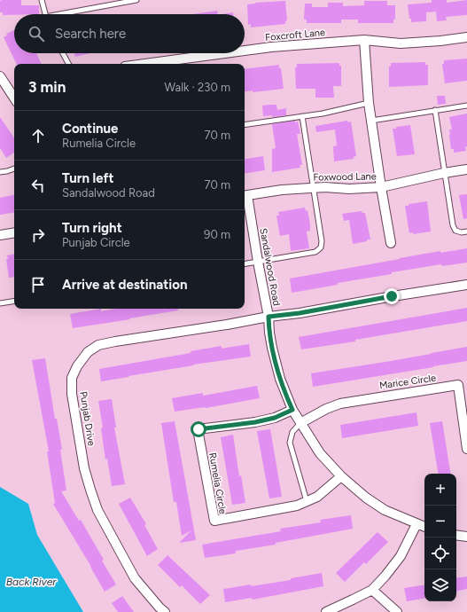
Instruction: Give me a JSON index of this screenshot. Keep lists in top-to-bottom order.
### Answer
{
  "streets": {
    "street": [
      "Foxcroft Lane",
      "Foxwood Lane",
      "Sandalwood Road",
      "Marice Circle",
      "Punjab Drive",
      "Rumelia Circle"
    ]
  },
  "crossings": [
    ["Foxwood Lane", "Sandalwood Road"],
    ["Sandalwood Road", "Marice Circle"],
    ["Sandalwood Road", "Punjab Drive"],
    ["Sandalwood Road", "Rumelia Circle"]
  ],
  "water": ["Back River"],
  "page": {
    "search": "Search here",
    "heading": ["3 min", "Walk · 230 m"],
    "list": [
      ["Continue", "Rumelia Circle", "70 m"],
      ["Turn left", "Sandalwood Road", "70 m"],
      ["Turn right", "Punjab Circle", "90 m"],
      "Arrive at destination"
    ],
    "map_buttons": ["+", "−"]
  }
}
